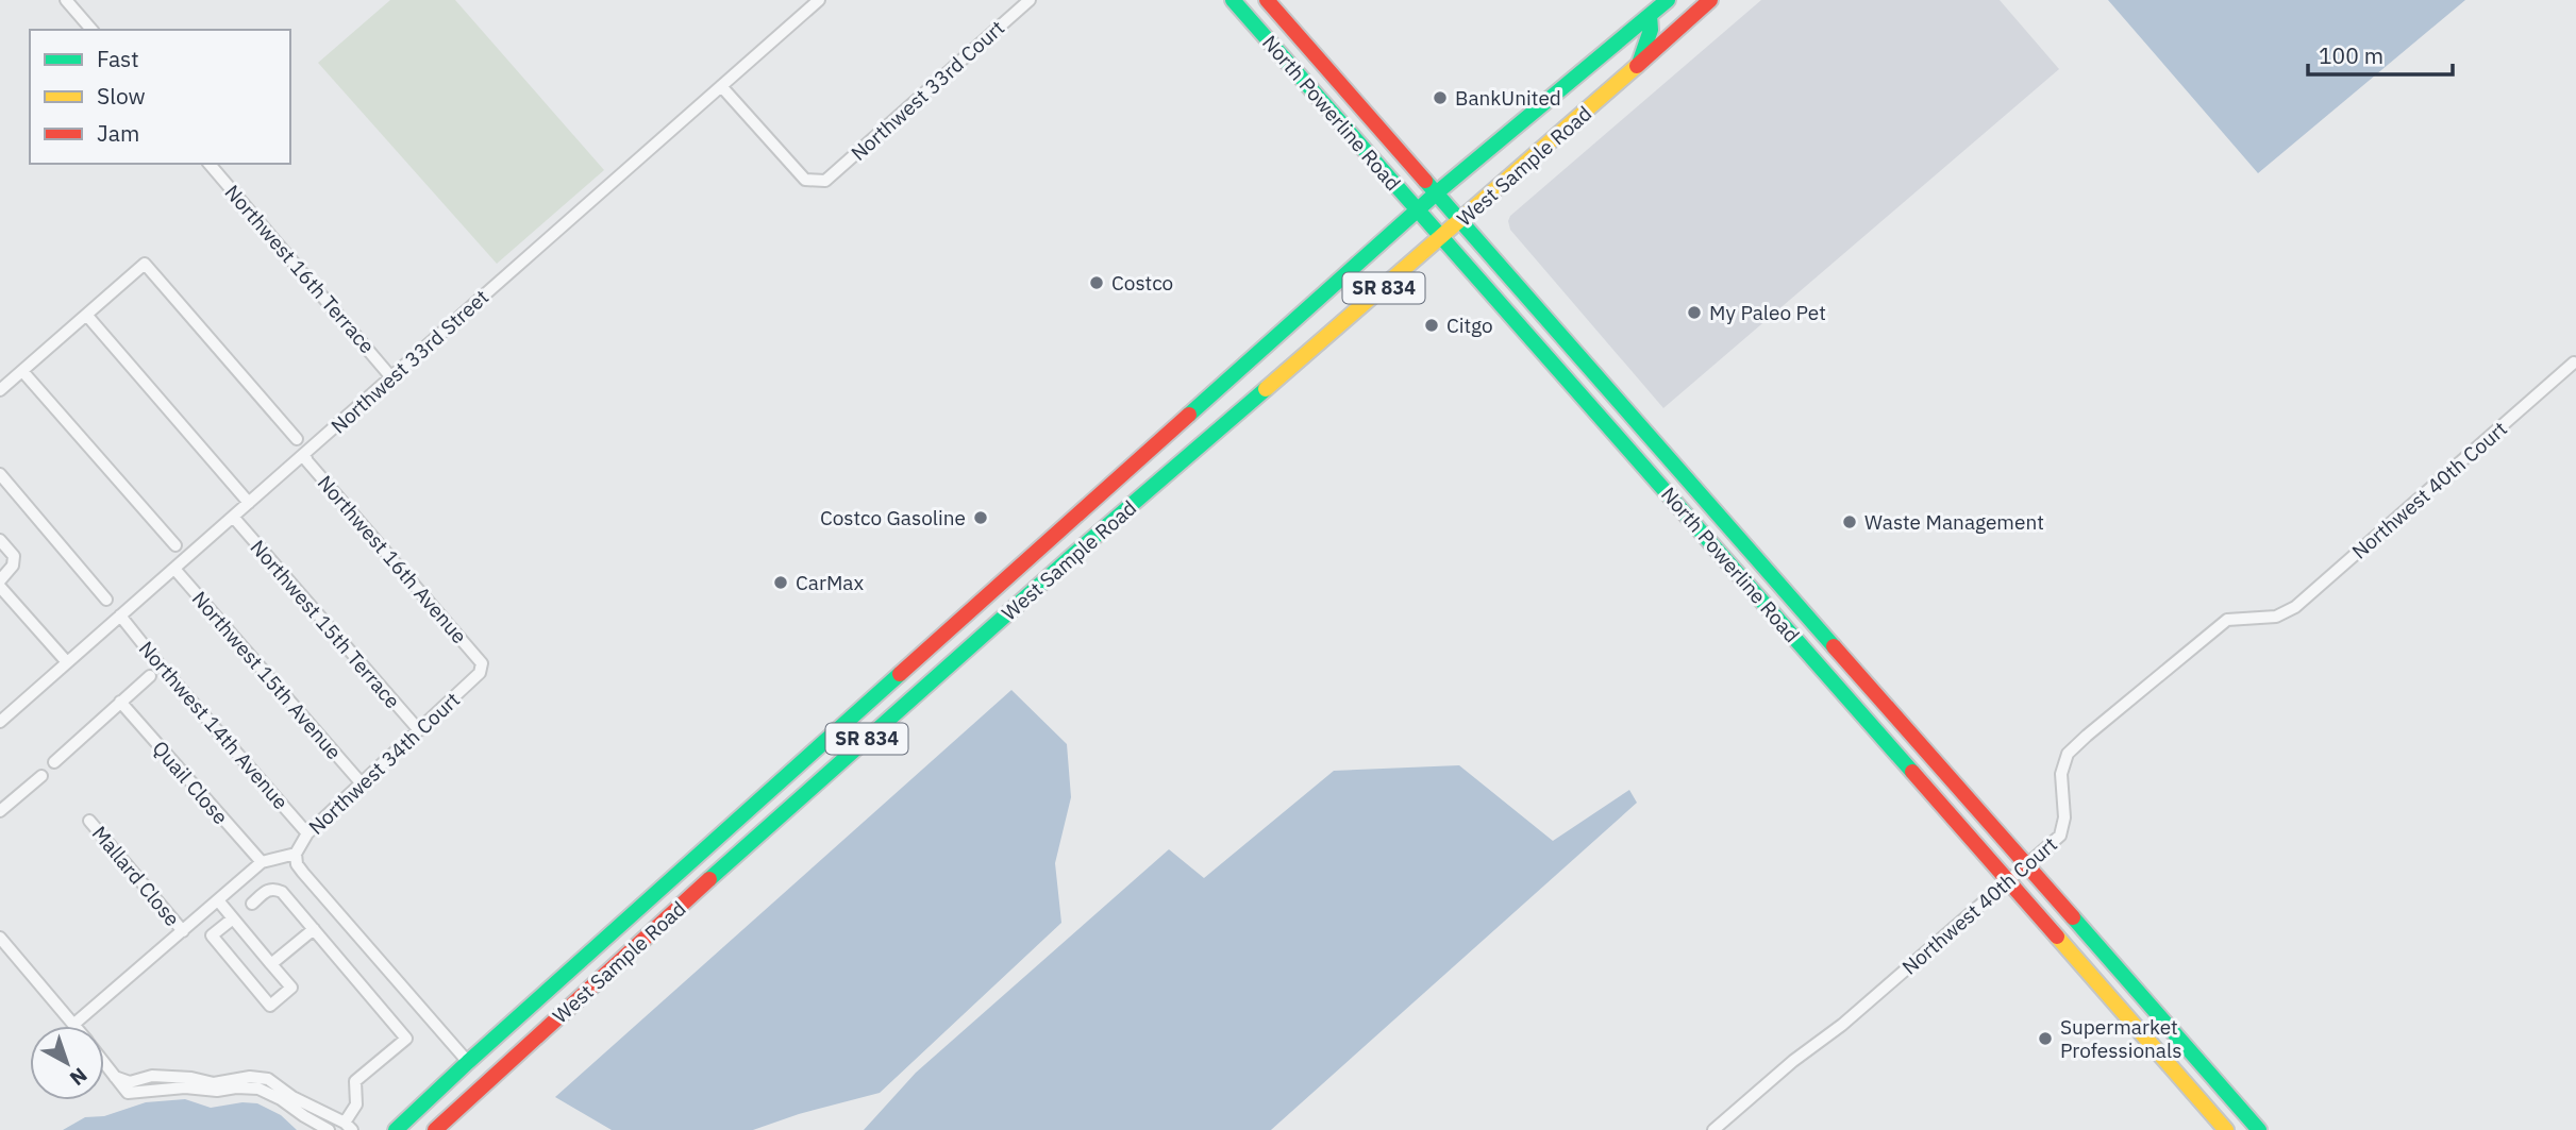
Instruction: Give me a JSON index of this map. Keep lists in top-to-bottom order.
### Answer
{
  "streets": {
    "main road": ["North Powerline Road", "West Sample Road", "SR 834"],
    "street": [
      "Northwest 33rd Court",
      "Northwest 16th Terrace",
      "Northwest 33rd Street",
      "Northwest 40th Court",
      "Northwest 16th Avenue",
      "Northwest 15th Terrace",
      "Northwest 15th Avenue",
      "Northwest 14th Avenue",
      "Northwest 34th Court",
      "Quail Close",
      "Mallard Close"
    ]
  },
  "crossings": [
    ["Northwest 33rd Court", "Northwest 33rd Street"],
    ["North Powerline Road", "West Sample Road"],
    ["North Powerline Road", "Northwest 40th Court"],
    ["Northwest 16th Terrace", "Northwest 33rd Street"],
    ["Northwest 33rd Street", "Northwest 16th Avenue"],
    ["Northwest 33rd Street", "Northwest 15th Terrace"],
    ["Northwest 33rd Street", "Northwest 15th Avenue"],
    ["Northwest 33rd Street", "Northwest 14th Avenue"],
    ["Northwest 16th Avenue", "Northwest 34th Court"],
    ["Northwest 15th Terrace", "Northwest 34th Court"],
    ["Northwest 15th Avenue", "Northwest 34th Court"],
    ["Northwest 14th Avenue", "Northwest 34th Court"],
    ["Northwest 34th Court", "Quail Close"],
    ["Northwest 34th Court", "Mallard Close"]
  ],
  "places": [
    "BankUnited",
    "Costco",
    "My Paleo Pet",
    "Citgo",
    "Costco Gasoline",
    "Waste Management",
    "CarMax",
    "Supermarket Professionals"
  ],
  "legend": ["Fast", "Slow", "Jam"],
  "scale_bar": "100 m",
  "north": "bottom right"
}
